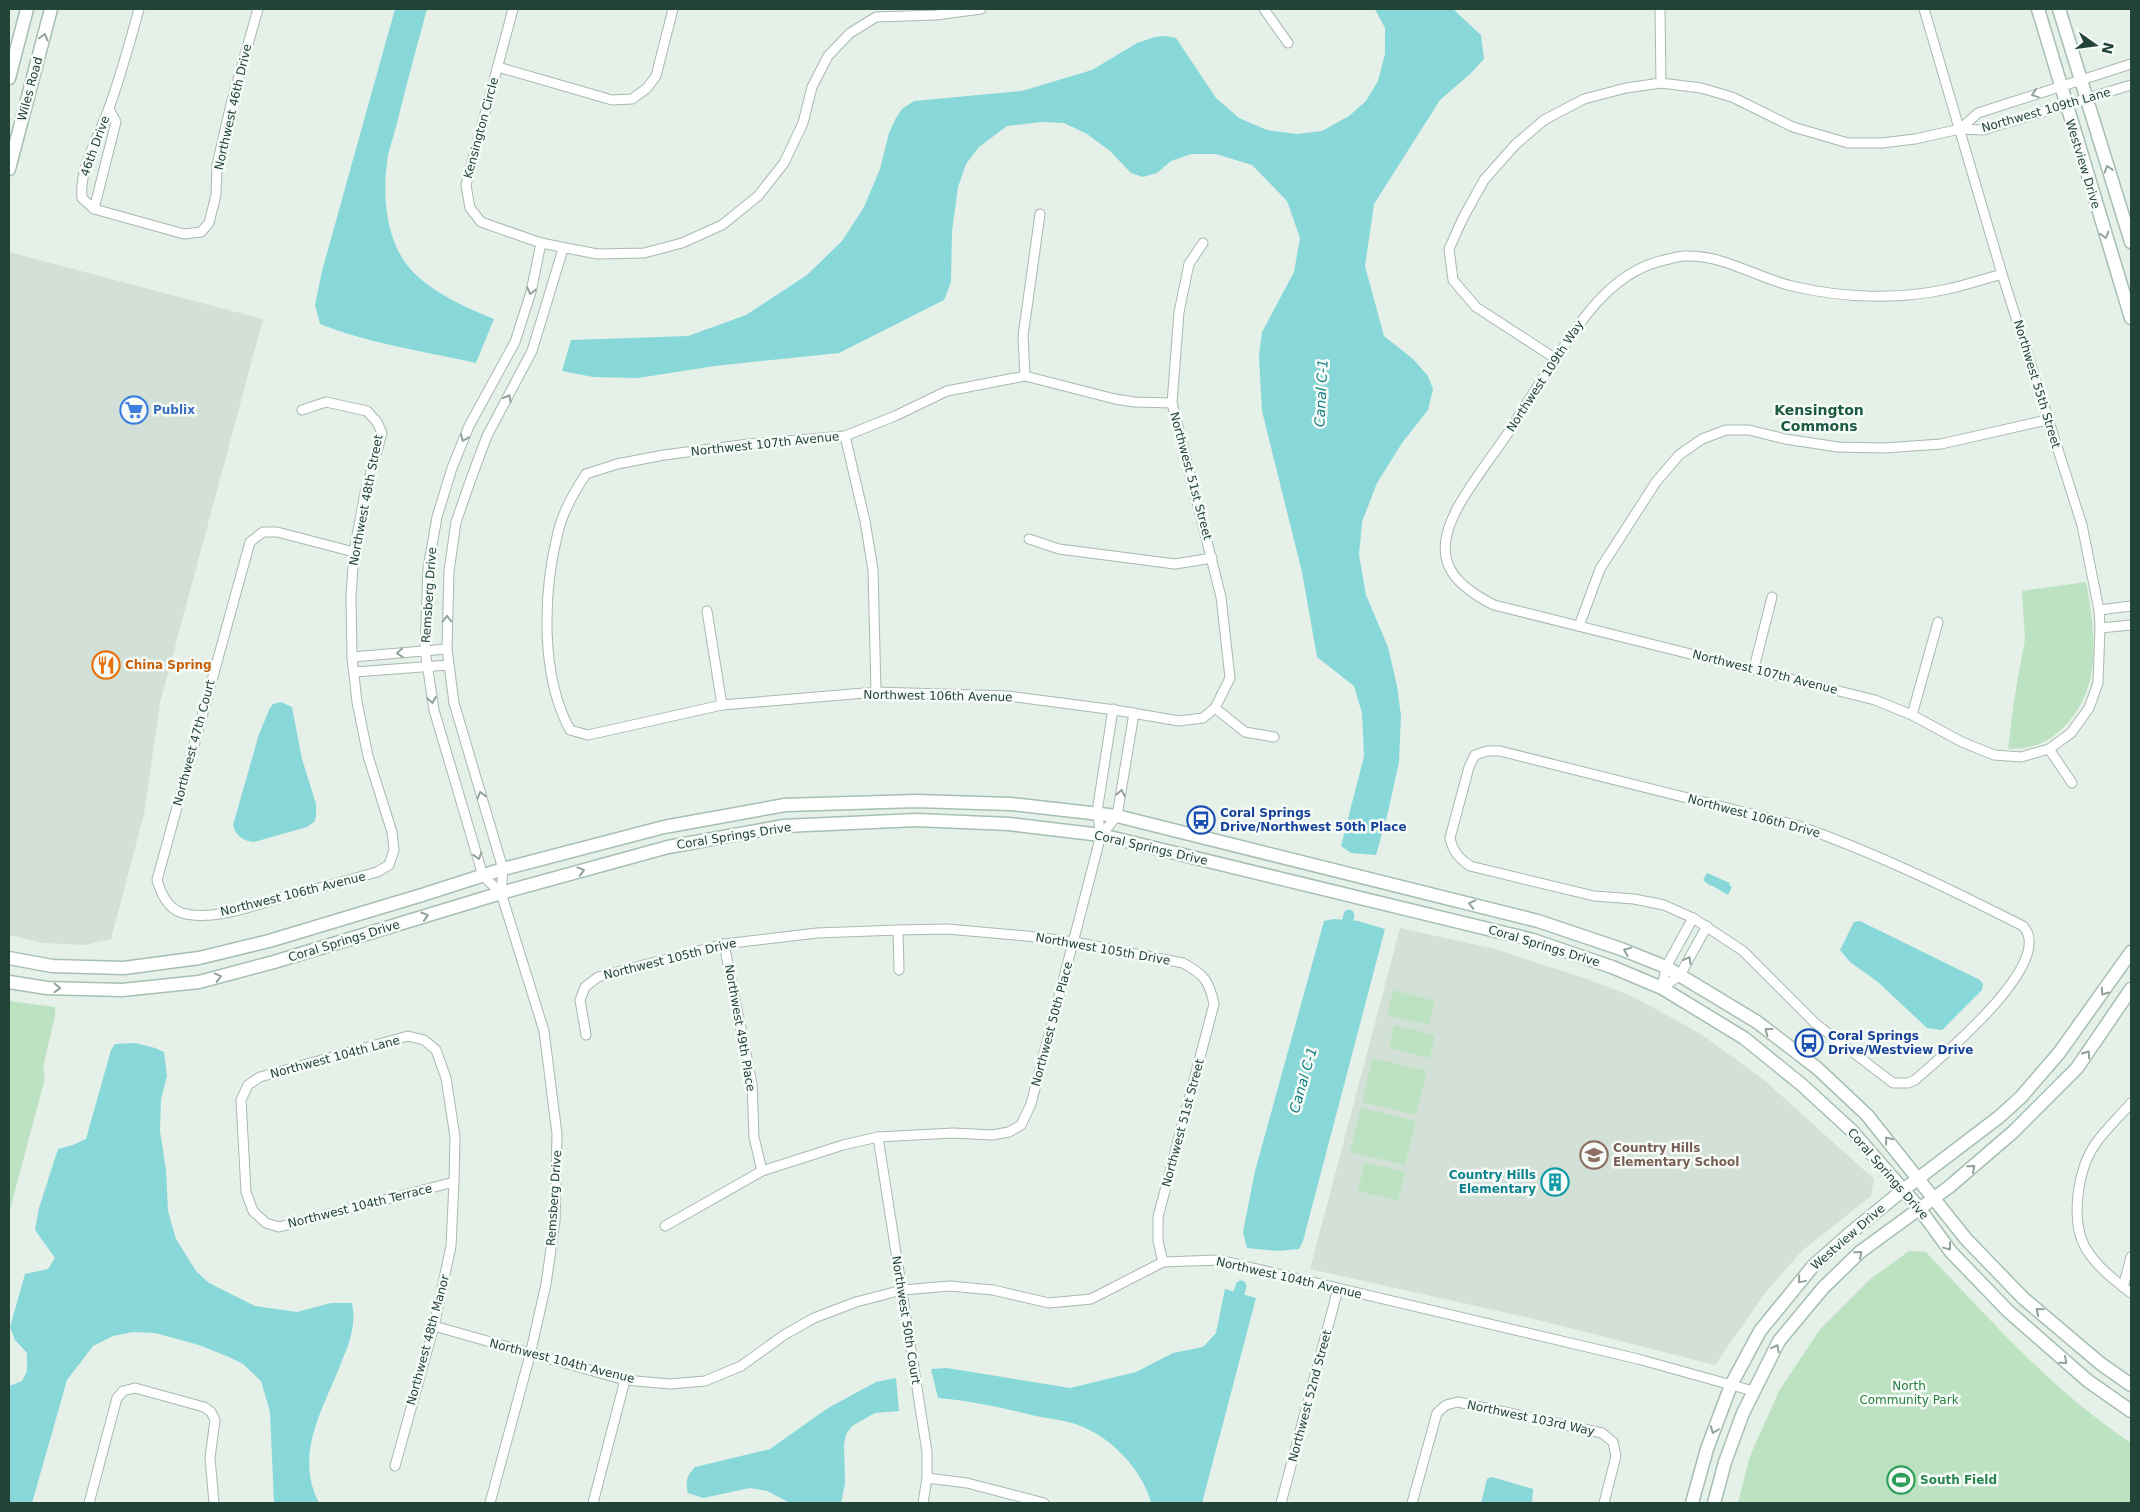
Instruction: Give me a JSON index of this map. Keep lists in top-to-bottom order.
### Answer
{
  "streets": {
    "main road": ["Wiles Road", "Westview Drive", "Coral Springs Drive"],
    "street": [
      "Northwest 46th Drive",
      "Northwest 109th Lane",
      "Kensington Circle",
      "46th Drive",
      "Northwest 109th Way",
      "Northwest 55th Street",
      "Northwest 107th Avenue",
      "Northwest 51st Street",
      "Northwest 48th Street",
      "Remsberg Drive",
      "Northwest 106th Avenue",
      "Northwest 47th Court",
      "Northwest 106th Drive",
      "Northwest 105th Drive",
      "Northwest 50th Place",
      "Northwest 49th Place",
      "Northwest 104th Lane",
      "Northwest 104th Terrace",
      "Northwest 104th Avenue",
      "Northwest 50th Court",
      "Northwest 48th Manor",
      "Northwest 52nd Street",
      "Northwest 103rd Way"
    ]
  },
  "crossings": [
    ["Northwest 46th Drive", "46th Drive"],
    ["Northwest 109th Lane", "Westview Drive"],
    ["Northwest 109th Lane", "Northwest 109th Way"],
    ["Northwest 109th Lane", "Northwest 55th Street"],
    ["Kensington Circle", "Remsberg Drive"],
    ["Westview Drive", "Coral Springs Drive"],
    ["Westview Drive", "Northwest 104th Avenue"],
    ["Northwest 109th Way", "Northwest 55th Street"],
    ["Northwest 109th Way", "Northwest 107th Avenue"],
    ["Northwest 55th Street", "Northwest 107th Avenue"],
    ["Northwest 107th Avenue", "Northwest 51st Street"],
    ["Northwest 107th Avenue", "Northwest 106th Avenue"],
    ["Northwest 51st Street", "Northwest 106th Avenue"],
    ["Northwest 51st Street", "Northwest 105th Drive"],
    ["Northwest 51st Street", "Northwest 104th Avenue"],
    ["Northwest 48th Street", "Northwest 106th Avenue"],
    ["Northwest 48th Street", "Northwest 47th Court"],
    ["Remsberg Drive", "Coral Springs Drive"],
    ["Remsberg Drive", "Northwest 104th Avenue"],
    ["Northwest 106th Avenue", "Northwest 47th Court"],
    ["Northwest 106th Avenue", "Northwest 50th Place"],
    ["Coral Springs Drive", "Northwest 50th Place"],
    ["Northwest 105th Drive", "Northwest 50th Place"],
    ["Northwest 105th Drive", "Northwest 49th Place"],
    ["Northwest 50th Place", "Northwest 50th Court"],
    ["Northwest 104th Lane", "Northwest 104th Terrace"],
    ["Northwest 104th Lane", "Northwest 48th Manor"],
    ["Northwest 104th Terrace", "Northwest 48th Manor"],
    ["Northwest 104th Avenue", "Northwest 50th Court"],
    ["Northwest 104th Avenue", "Northwest 48th Manor"],
    ["Northwest 104th Avenue", "Northwest 52nd Street"]
  ],
  "districts": ["Kensington Commons"],
  "water": ["Canal C-1"],
  "parks": ["North Community Park"],
  "places": {
    "supermarket": ["Publix"],
    "restaurant": ["China Spring"],
    "bus stop": ["Coral Springs Drive/Northwest 50th Place", "Coral Springs Drive/Westview Drive"],
    "school or university": ["Country Hills Elementary School"],
    "building": ["Country Hills Elementary"],
    "sports": ["South Field"]
  },
  "north": "right"
}
